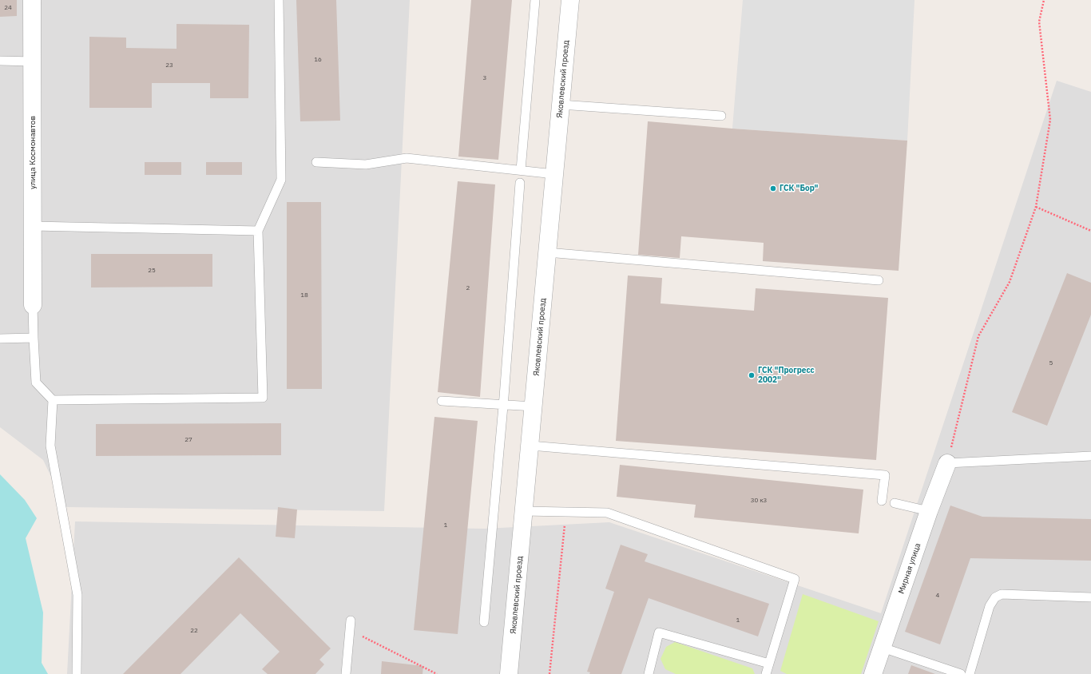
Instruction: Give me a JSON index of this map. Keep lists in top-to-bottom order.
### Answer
{
  "streets": {
    "street": ["Яковлевский проезд", "улица Космонавтов", "Мирная улица"]
  },
  "places": ["ГСК \"Бор\"", "ГСК \"Прогресс 2002\""],
  "house_numbers": [
    "24",
    "16",
    "23",
    "3",
    "25",
    "2",
    "18",
    "5",
    "27",
    "30 к3",
    "1",
    "4",
    "1",
    "22"
  ]
}
